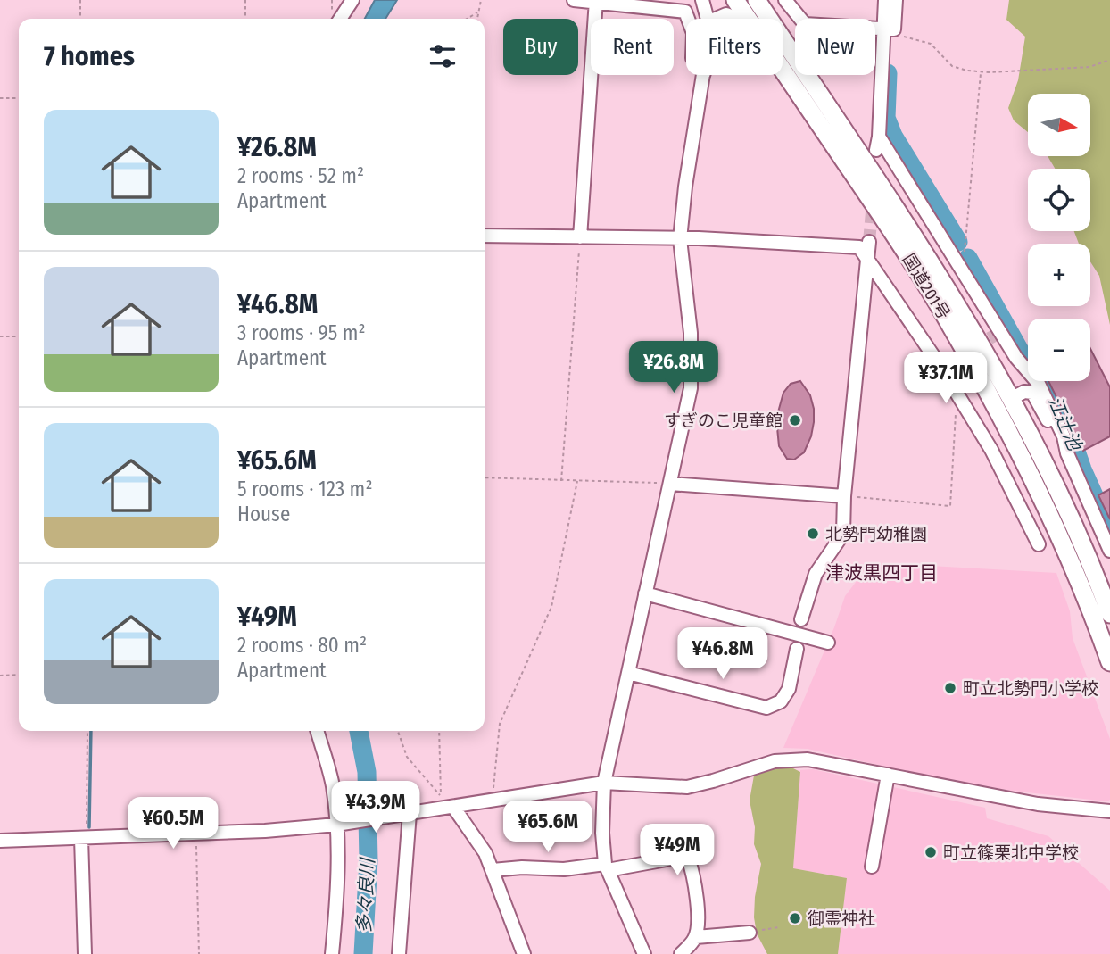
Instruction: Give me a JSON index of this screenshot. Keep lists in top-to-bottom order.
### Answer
{
  "streets": {
    "highway": ["国道201号"]
  },
  "districts": ["津波黒四丁目"],
  "water": ["江辻池", "多々良川"],
  "places": [
    "すぎのこ児童館",
    "北勢門幼稚園",
    "町立北勢門小学校",
    "町立篠栗北中学校",
    "御霊神社"
  ],
  "north": "right",
  "page": {
    "chip": [
      "Buy",
      "Rent",
      "Filters",
      "New"
    ],
    "heading": "7 homes",
    "map_buttons": ["+", "−"],
    "list": [
      {
        "name": "¥26.8M",
        "note": "2 rooms · 52 m² · Apartment"
      },
      {
        "name": "¥46.8M",
        "note": "3 rooms · 95 m² · Apartment"
      },
      {
        "name": "¥65.6M",
        "note": "5 rooms · 123 m² · House"
      },
      {
        "name": "¥49M",
        "note": "2 rooms · 80 m² · Apartment"
      }
    ],
    "price": [
      "¥26.8M",
      "¥37.1M",
      "¥46.8M",
      "¥43.9M",
      "¥60.5M",
      "¥65.6M",
      "¥49M"
    ]
  }
}
